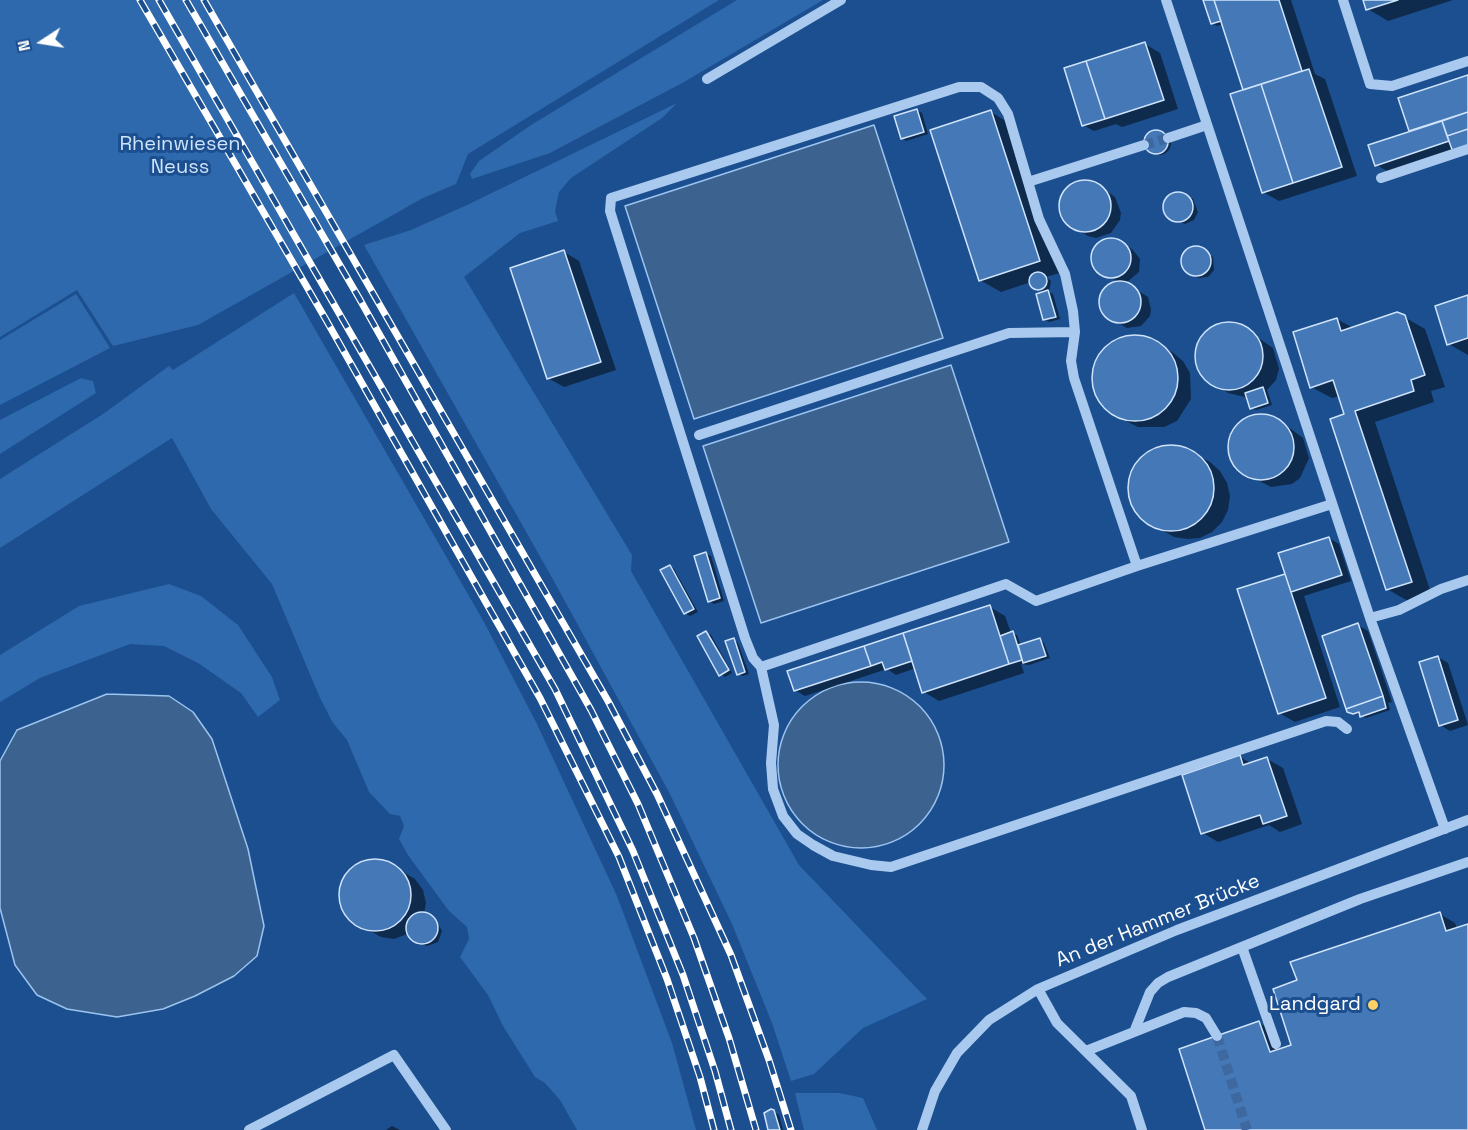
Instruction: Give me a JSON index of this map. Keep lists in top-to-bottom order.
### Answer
{
  "streets": {
    "street": ["An der Hammer Brücke"]
  },
  "parks": ["Rheinwiesen Neuss"],
  "places": ["Landgard"],
  "north": "left"
}
